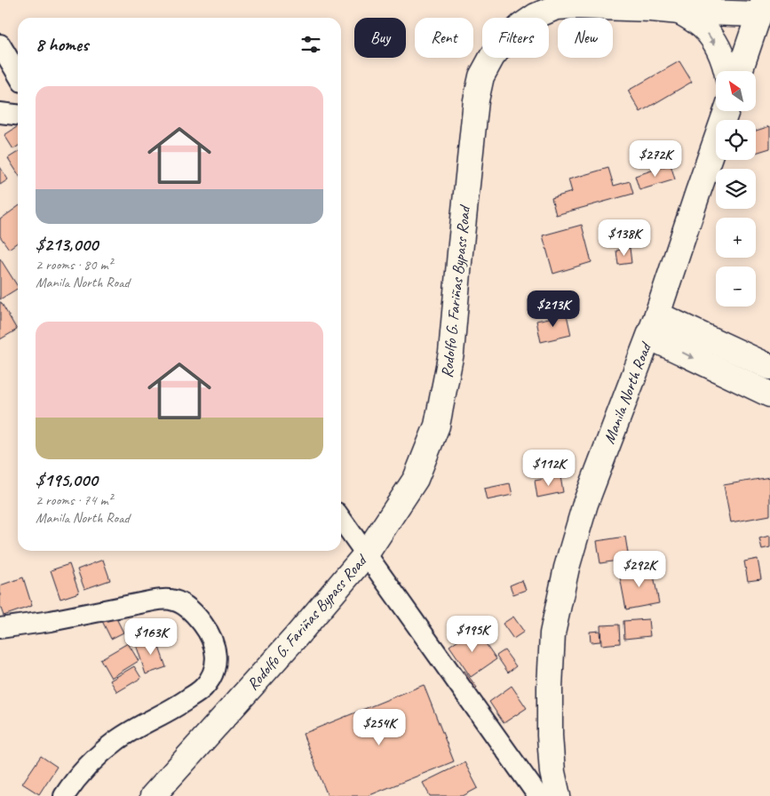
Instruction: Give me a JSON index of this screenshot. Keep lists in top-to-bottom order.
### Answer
{
  "streets": {
    "main road": ["Rodolfo G. Fariñas Bypass Road", "Manila North Road"]
  },
  "north": "top left",
  "page": {
    "chip": [
      "Buy",
      "Rent",
      "Filters",
      "New"
    ],
    "heading": "8 homes",
    "map_buttons": ["+", "−"],
    "list": [
      {
        "name": "$213,000",
        "note": "2 rooms · 80 m² · Manila North Road"
      },
      {
        "name": "$195,000",
        "note": "2 rooms · 74 m² · Manila North Road"
      }
    ],
    "price": [
      "$272K",
      "$138K",
      "$213K",
      "$112K",
      "$292K",
      "$195K",
      "$163K",
      "$254K"
    ]
  }
}
